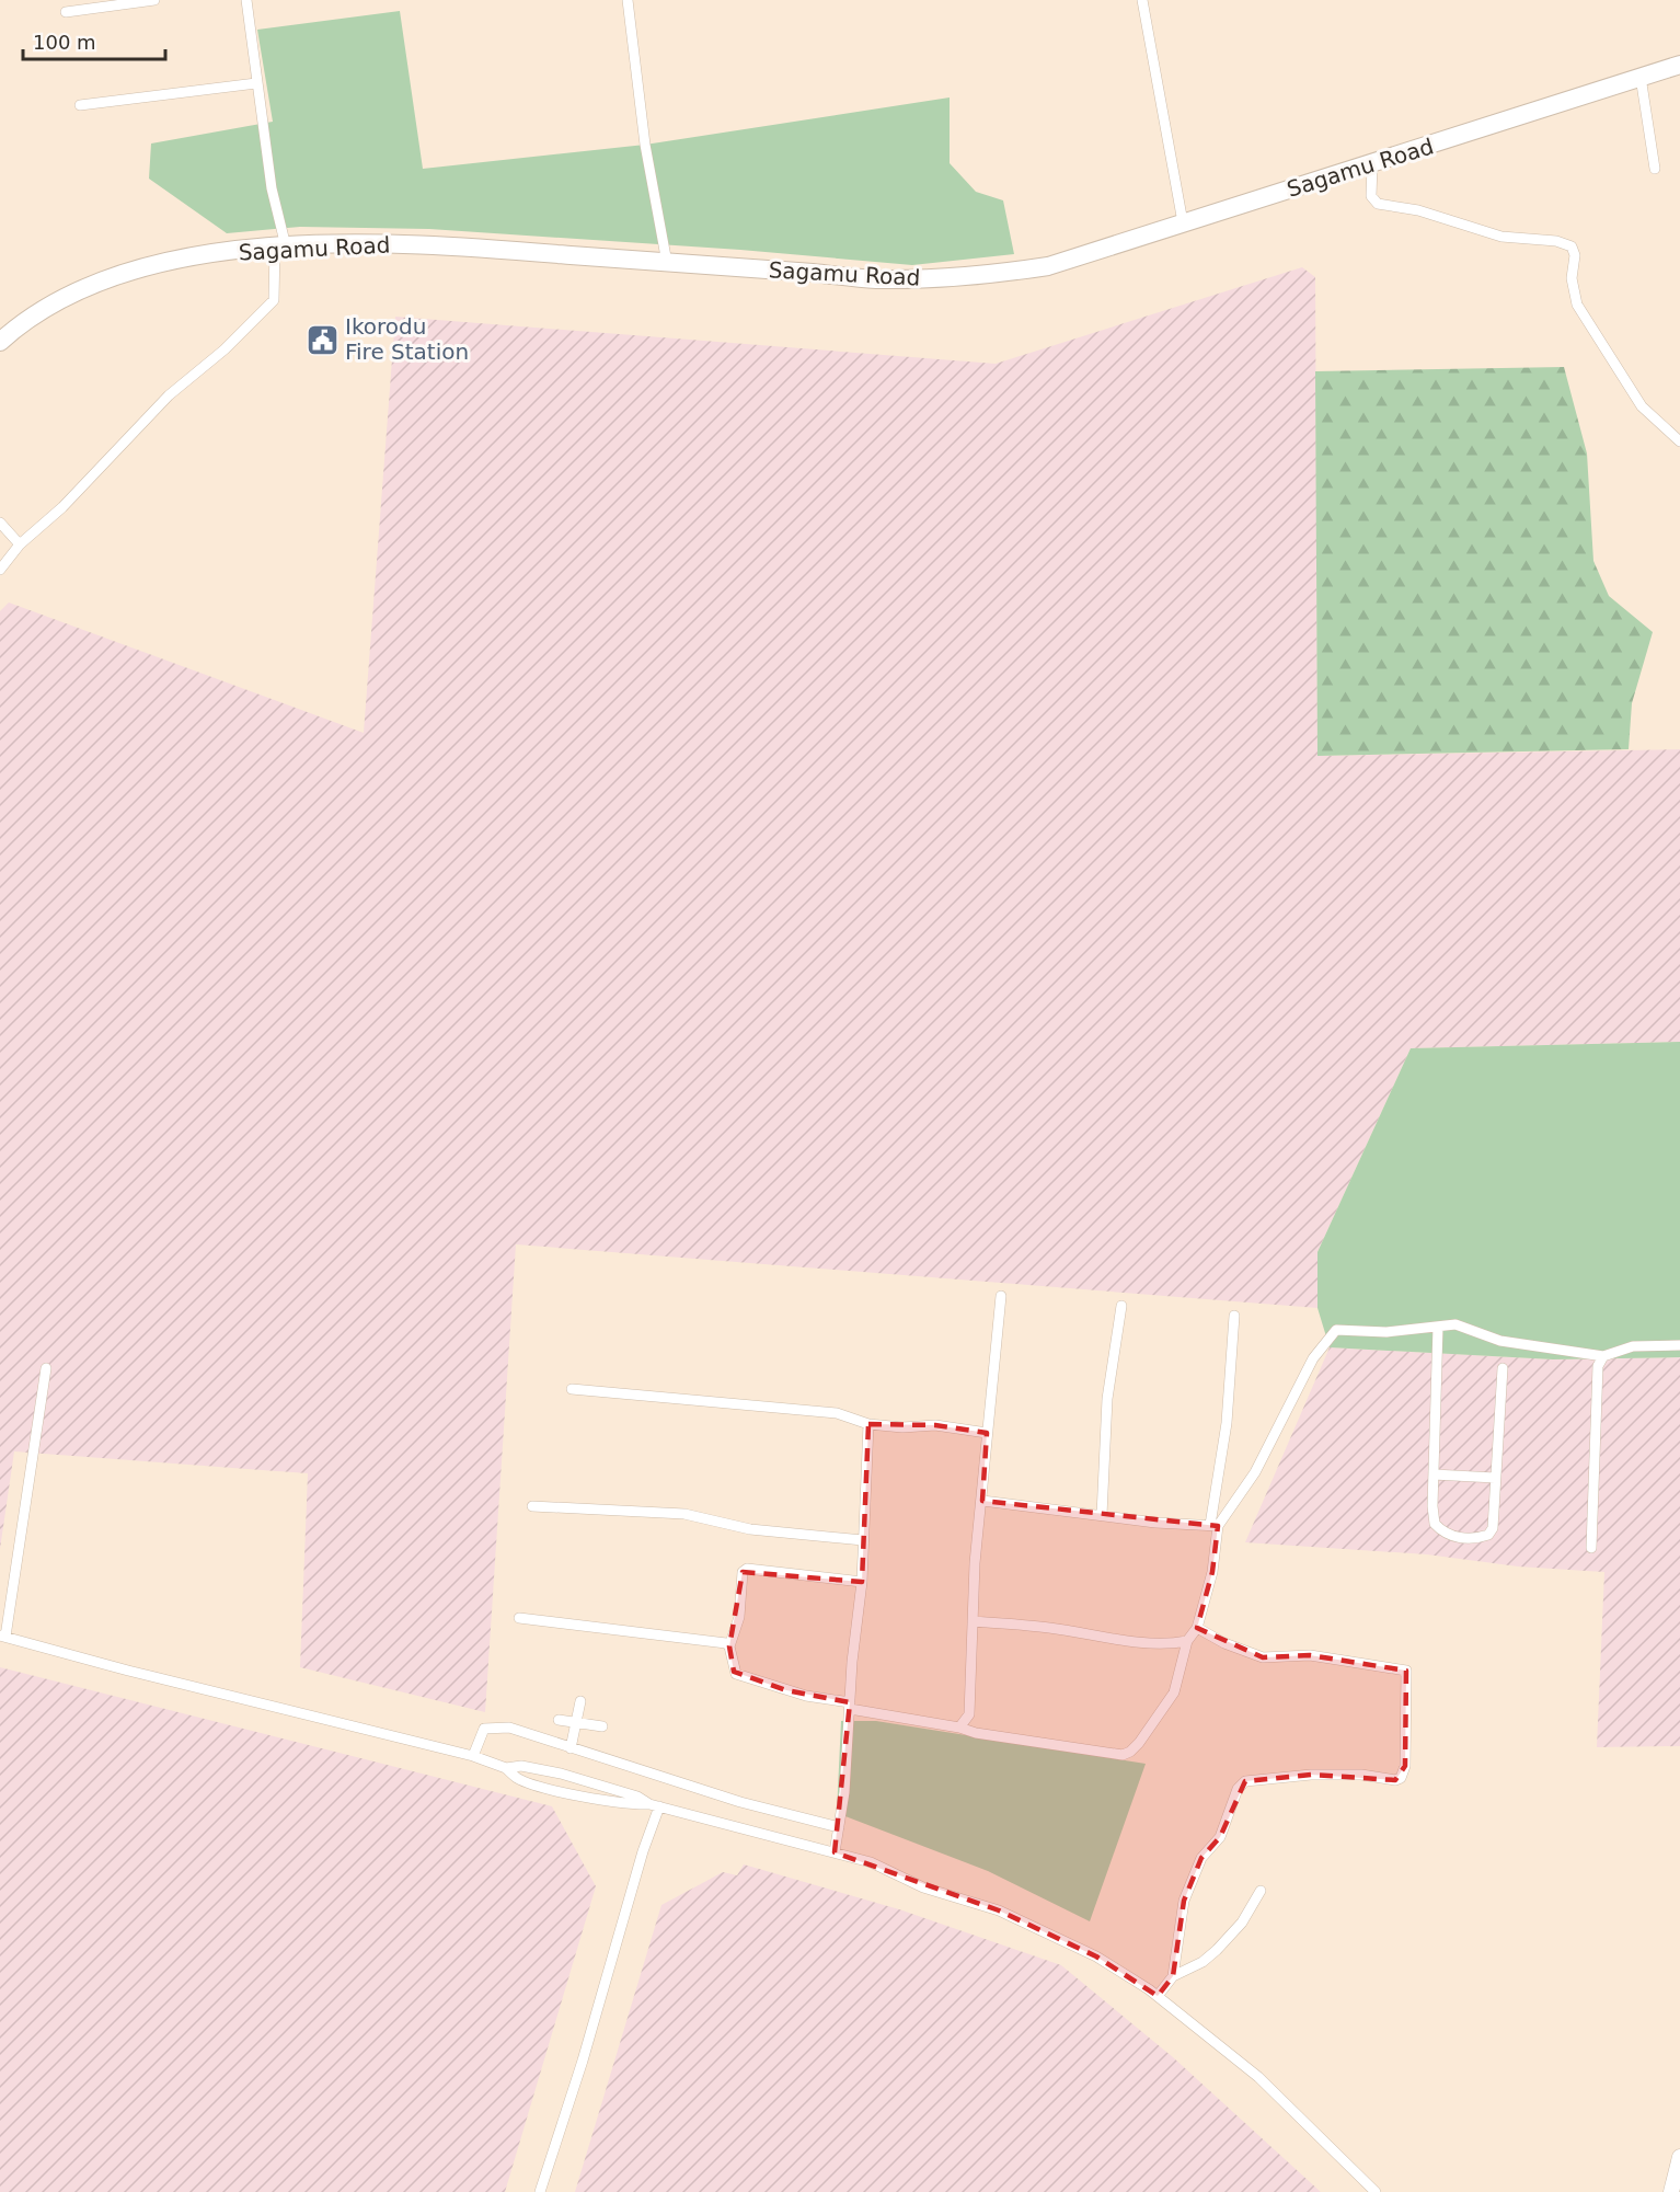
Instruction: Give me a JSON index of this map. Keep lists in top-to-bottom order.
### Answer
{
  "streets": {
    "highway": ["Sagamu Road"]
  },
  "places": {
    "public building": ["Ikorodu Fire Station"]
  },
  "scale_bar": "100 m"
}
